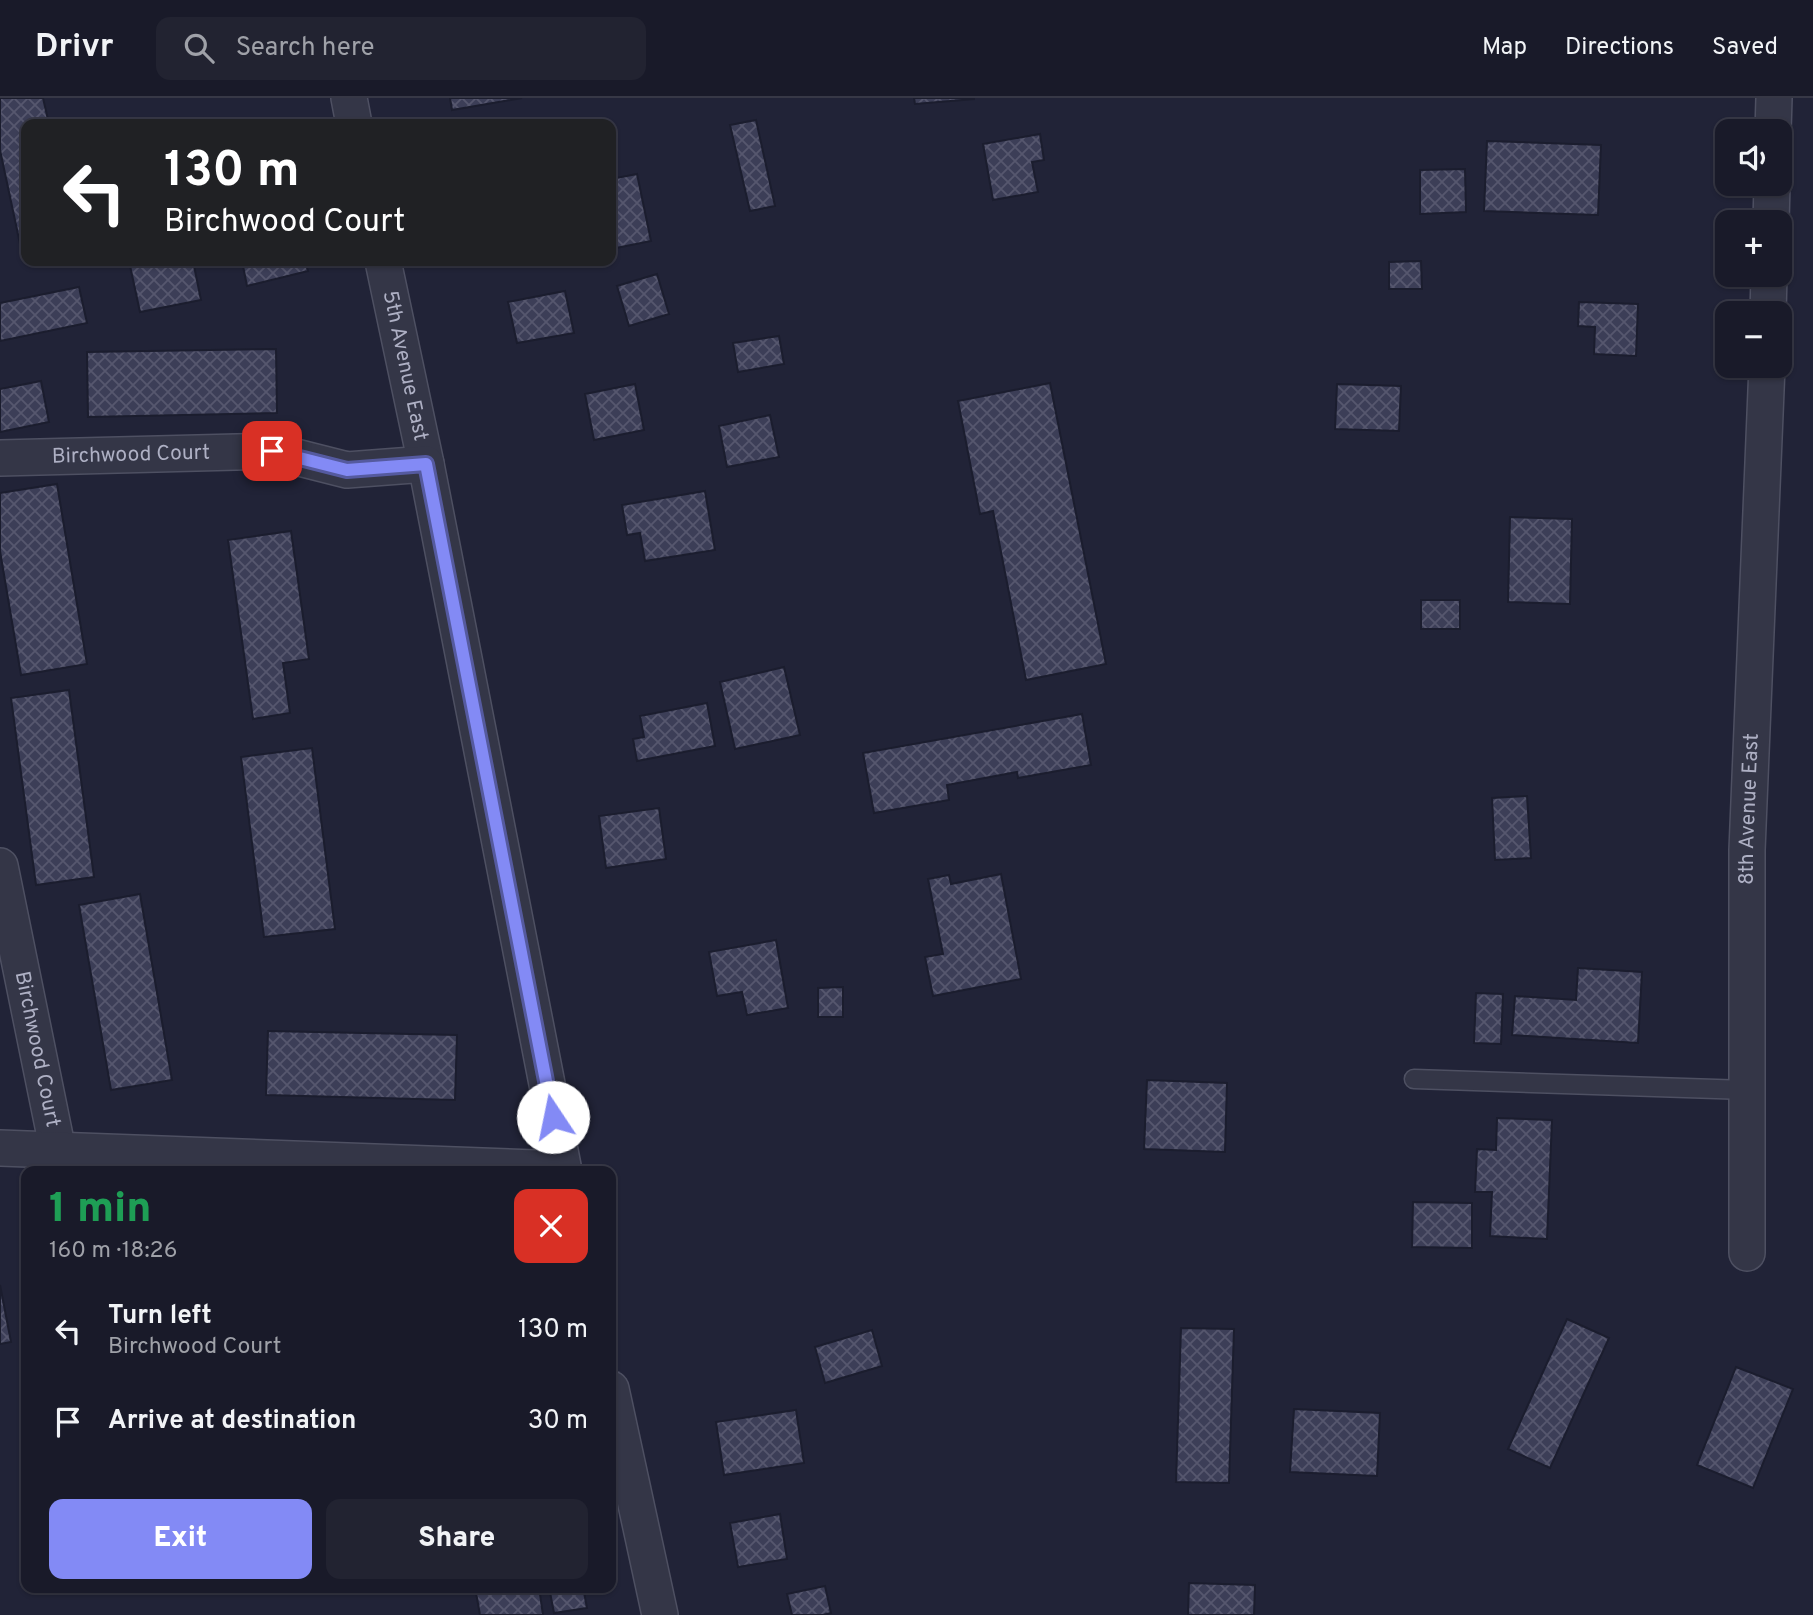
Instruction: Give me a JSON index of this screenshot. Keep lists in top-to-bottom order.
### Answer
{
  "streets": {
    "street": ["5th Avenue East", "Birchwood Court", "8th Avenue East"]
  },
  "crossings": [
    ["5th Avenue East", "Birchwood Court"]
  ],
  "page": {
    "header": "Drivr",
    "search": "Search here",
    "nav": ["Map", "Directions", "Saved"],
    "map_buttons": ["+", "−"],
    "turn": ["130 m", "Birchwood Court"],
    "heading": ["1 min", "160 m · 18:26"],
    "list": [
      {
        "name": "Turn left",
        "note": "Birchwood Court",
        "value": "130 m"
      },
      {
        "name": "Arrive at destination",
        "value": "30 m"
      }
    ],
    "buttons": ["Exit", "Share"]
  }
}
